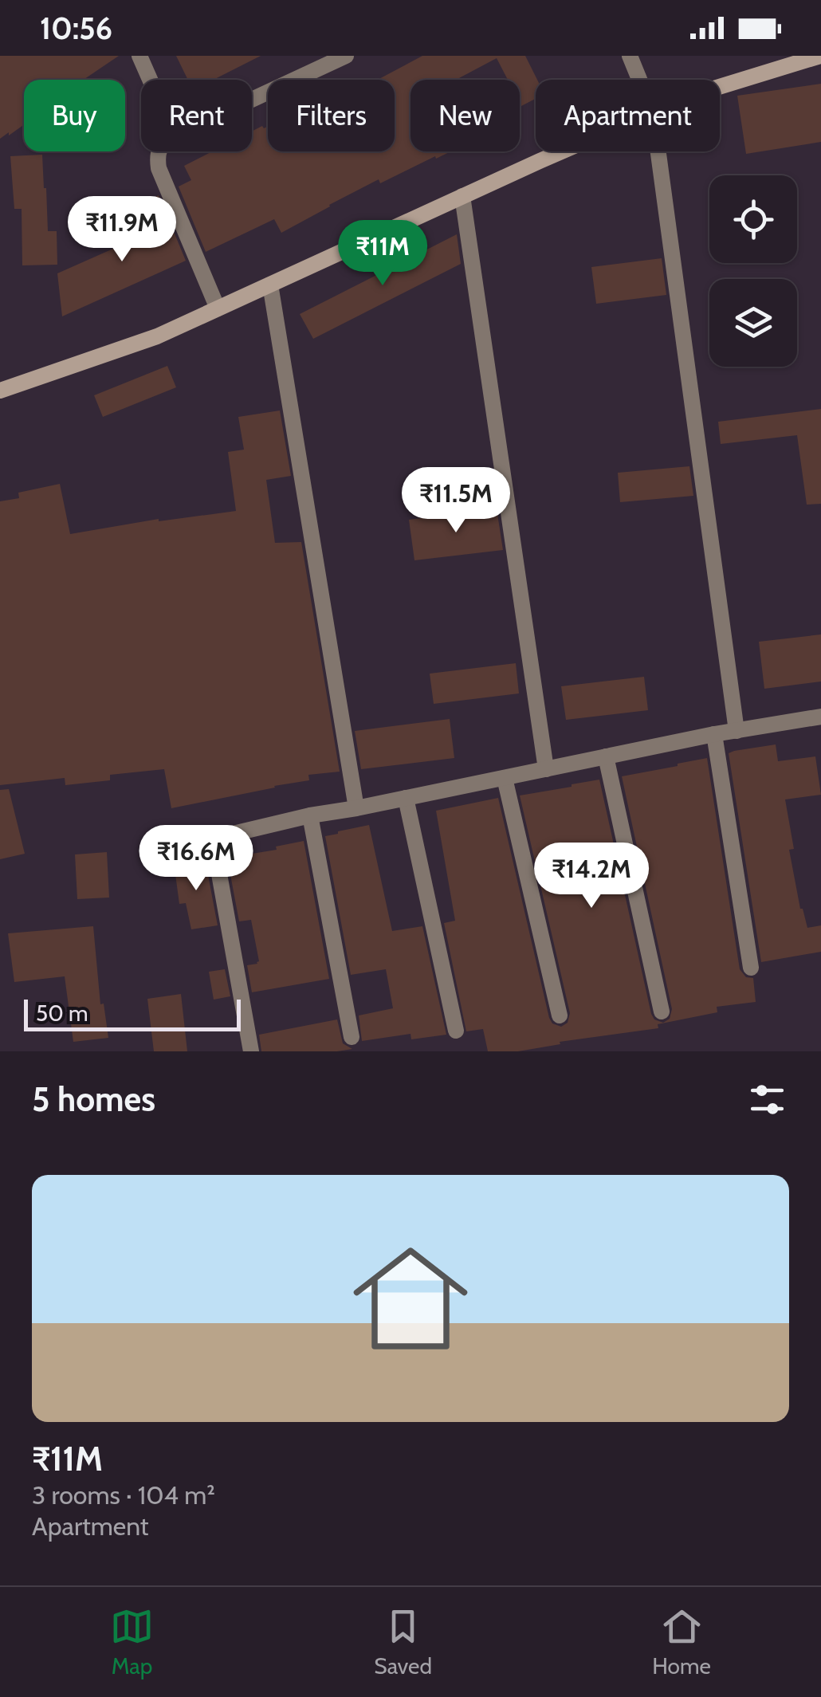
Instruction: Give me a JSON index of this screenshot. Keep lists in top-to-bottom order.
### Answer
{
  "scale_bar": "50 m",
  "page": {
    "status": "10:56",
    "chip": [
      "Buy",
      "Rent",
      "Filters",
      "New",
      "Apartment"
    ],
    "price": [
      "₹11.9M",
      "₹11M",
      "₹11.5M",
      "₹16.6M",
      "₹14.2M"
    ],
    "scale": "50 m",
    "heading": "5 homes",
    "list": [
      {
        "name": "₹11M",
        "note": "3 rooms · 104 m² · Apartment"
      }
    ],
    "tabs": ["Map", "Saved", "Home"]
  }
}
